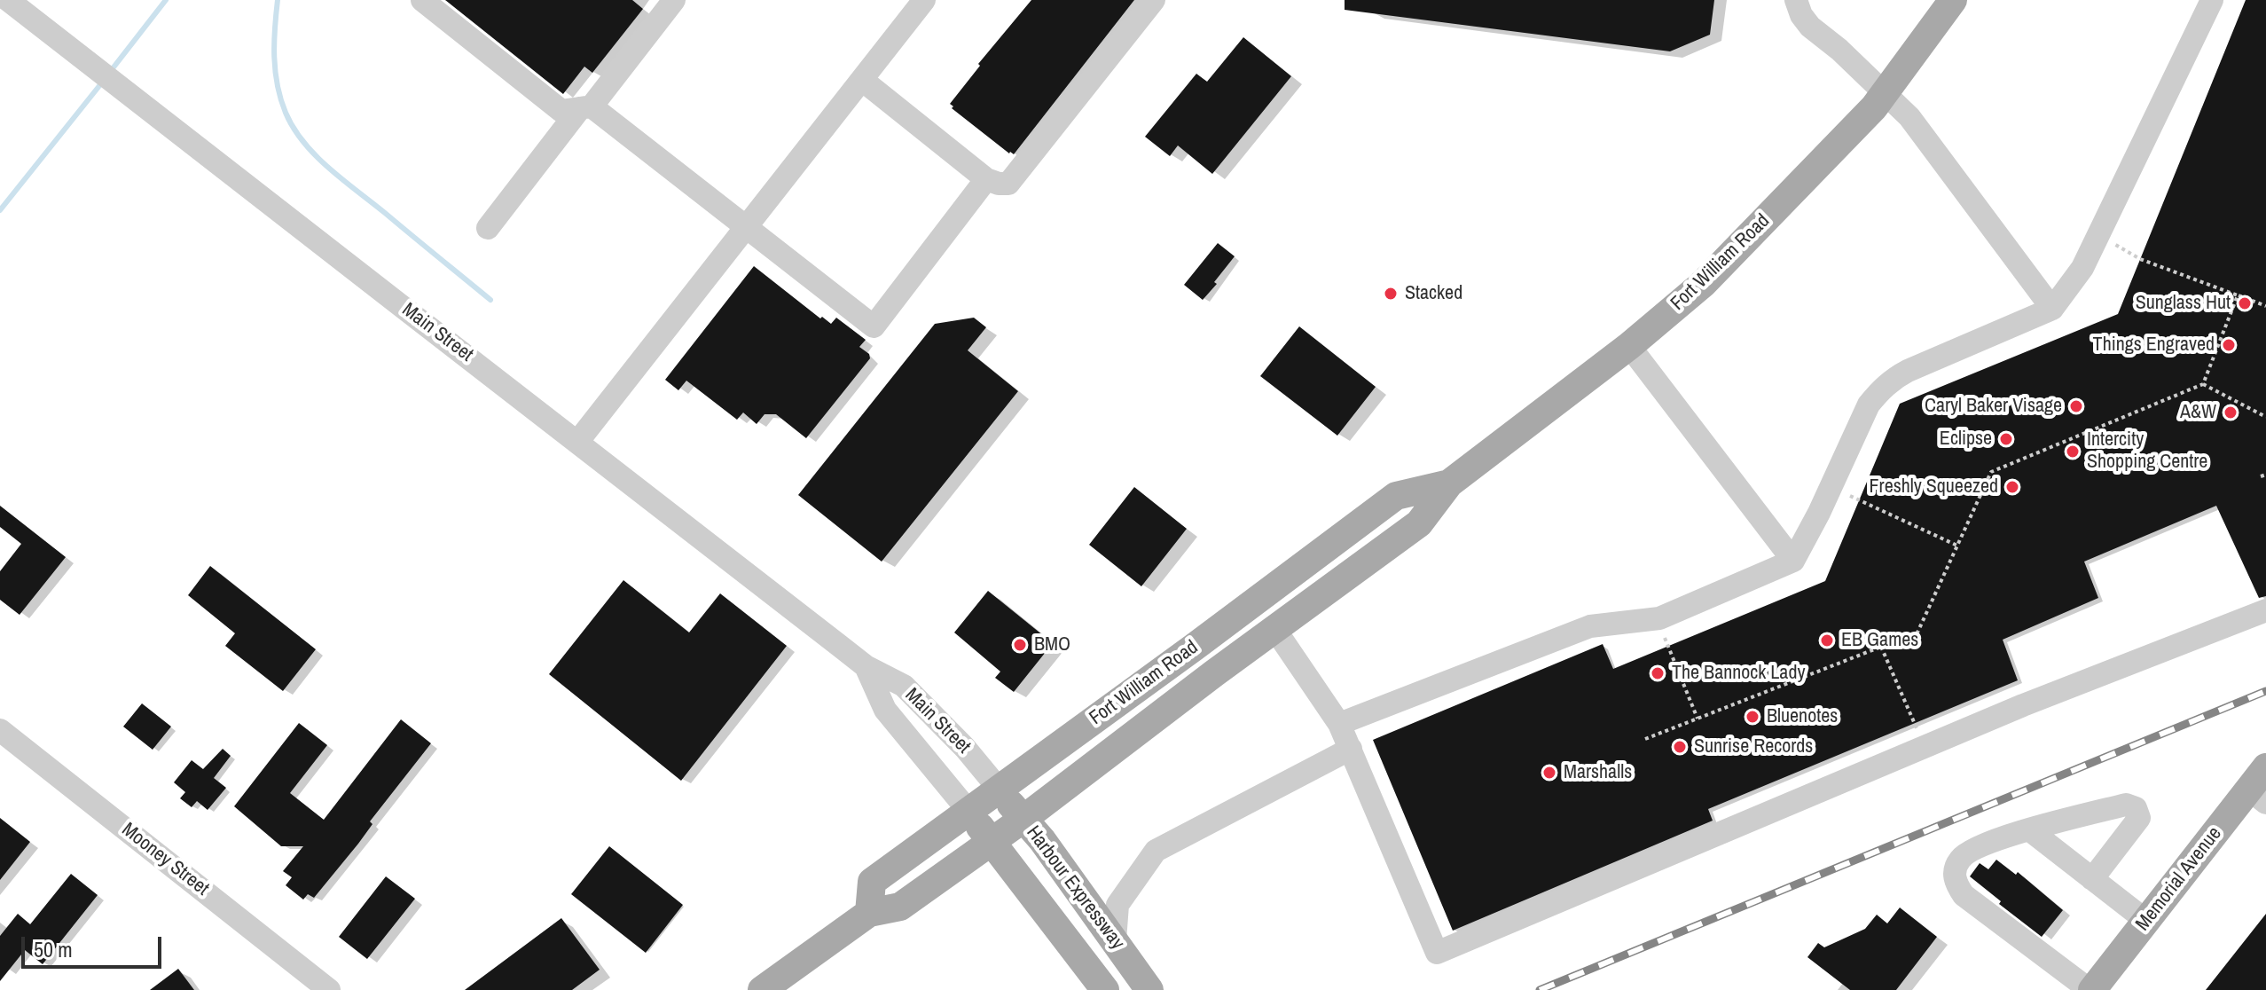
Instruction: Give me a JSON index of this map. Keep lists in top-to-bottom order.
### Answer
{
  "streets": {
    "main road": ["Fort William Road", "Memorial Avenue", "Harbour Expressway"],
    "street": ["Main Street", "Mooney Street"]
  },
  "crossings": [
    ["Fort William Road", "Main Street"],
    ["Fort William Road", "Harbour Expressway"],
    ["Main Street", "Harbour Expressway"]
  ],
  "places": [
    "Stacked",
    "Sunglass Hut",
    "Things Engraved",
    "Caryl Baker Visage",
    "A&W",
    "Eclipse",
    "Intercity Shopping Centre",
    "Freshly Squeezed",
    "EB Games",
    "BMO",
    "The Bannock Lady",
    "Bluenotes",
    "Sunrise Records",
    "Marshalls"
  ],
  "scale_bar": "50 m"
}
